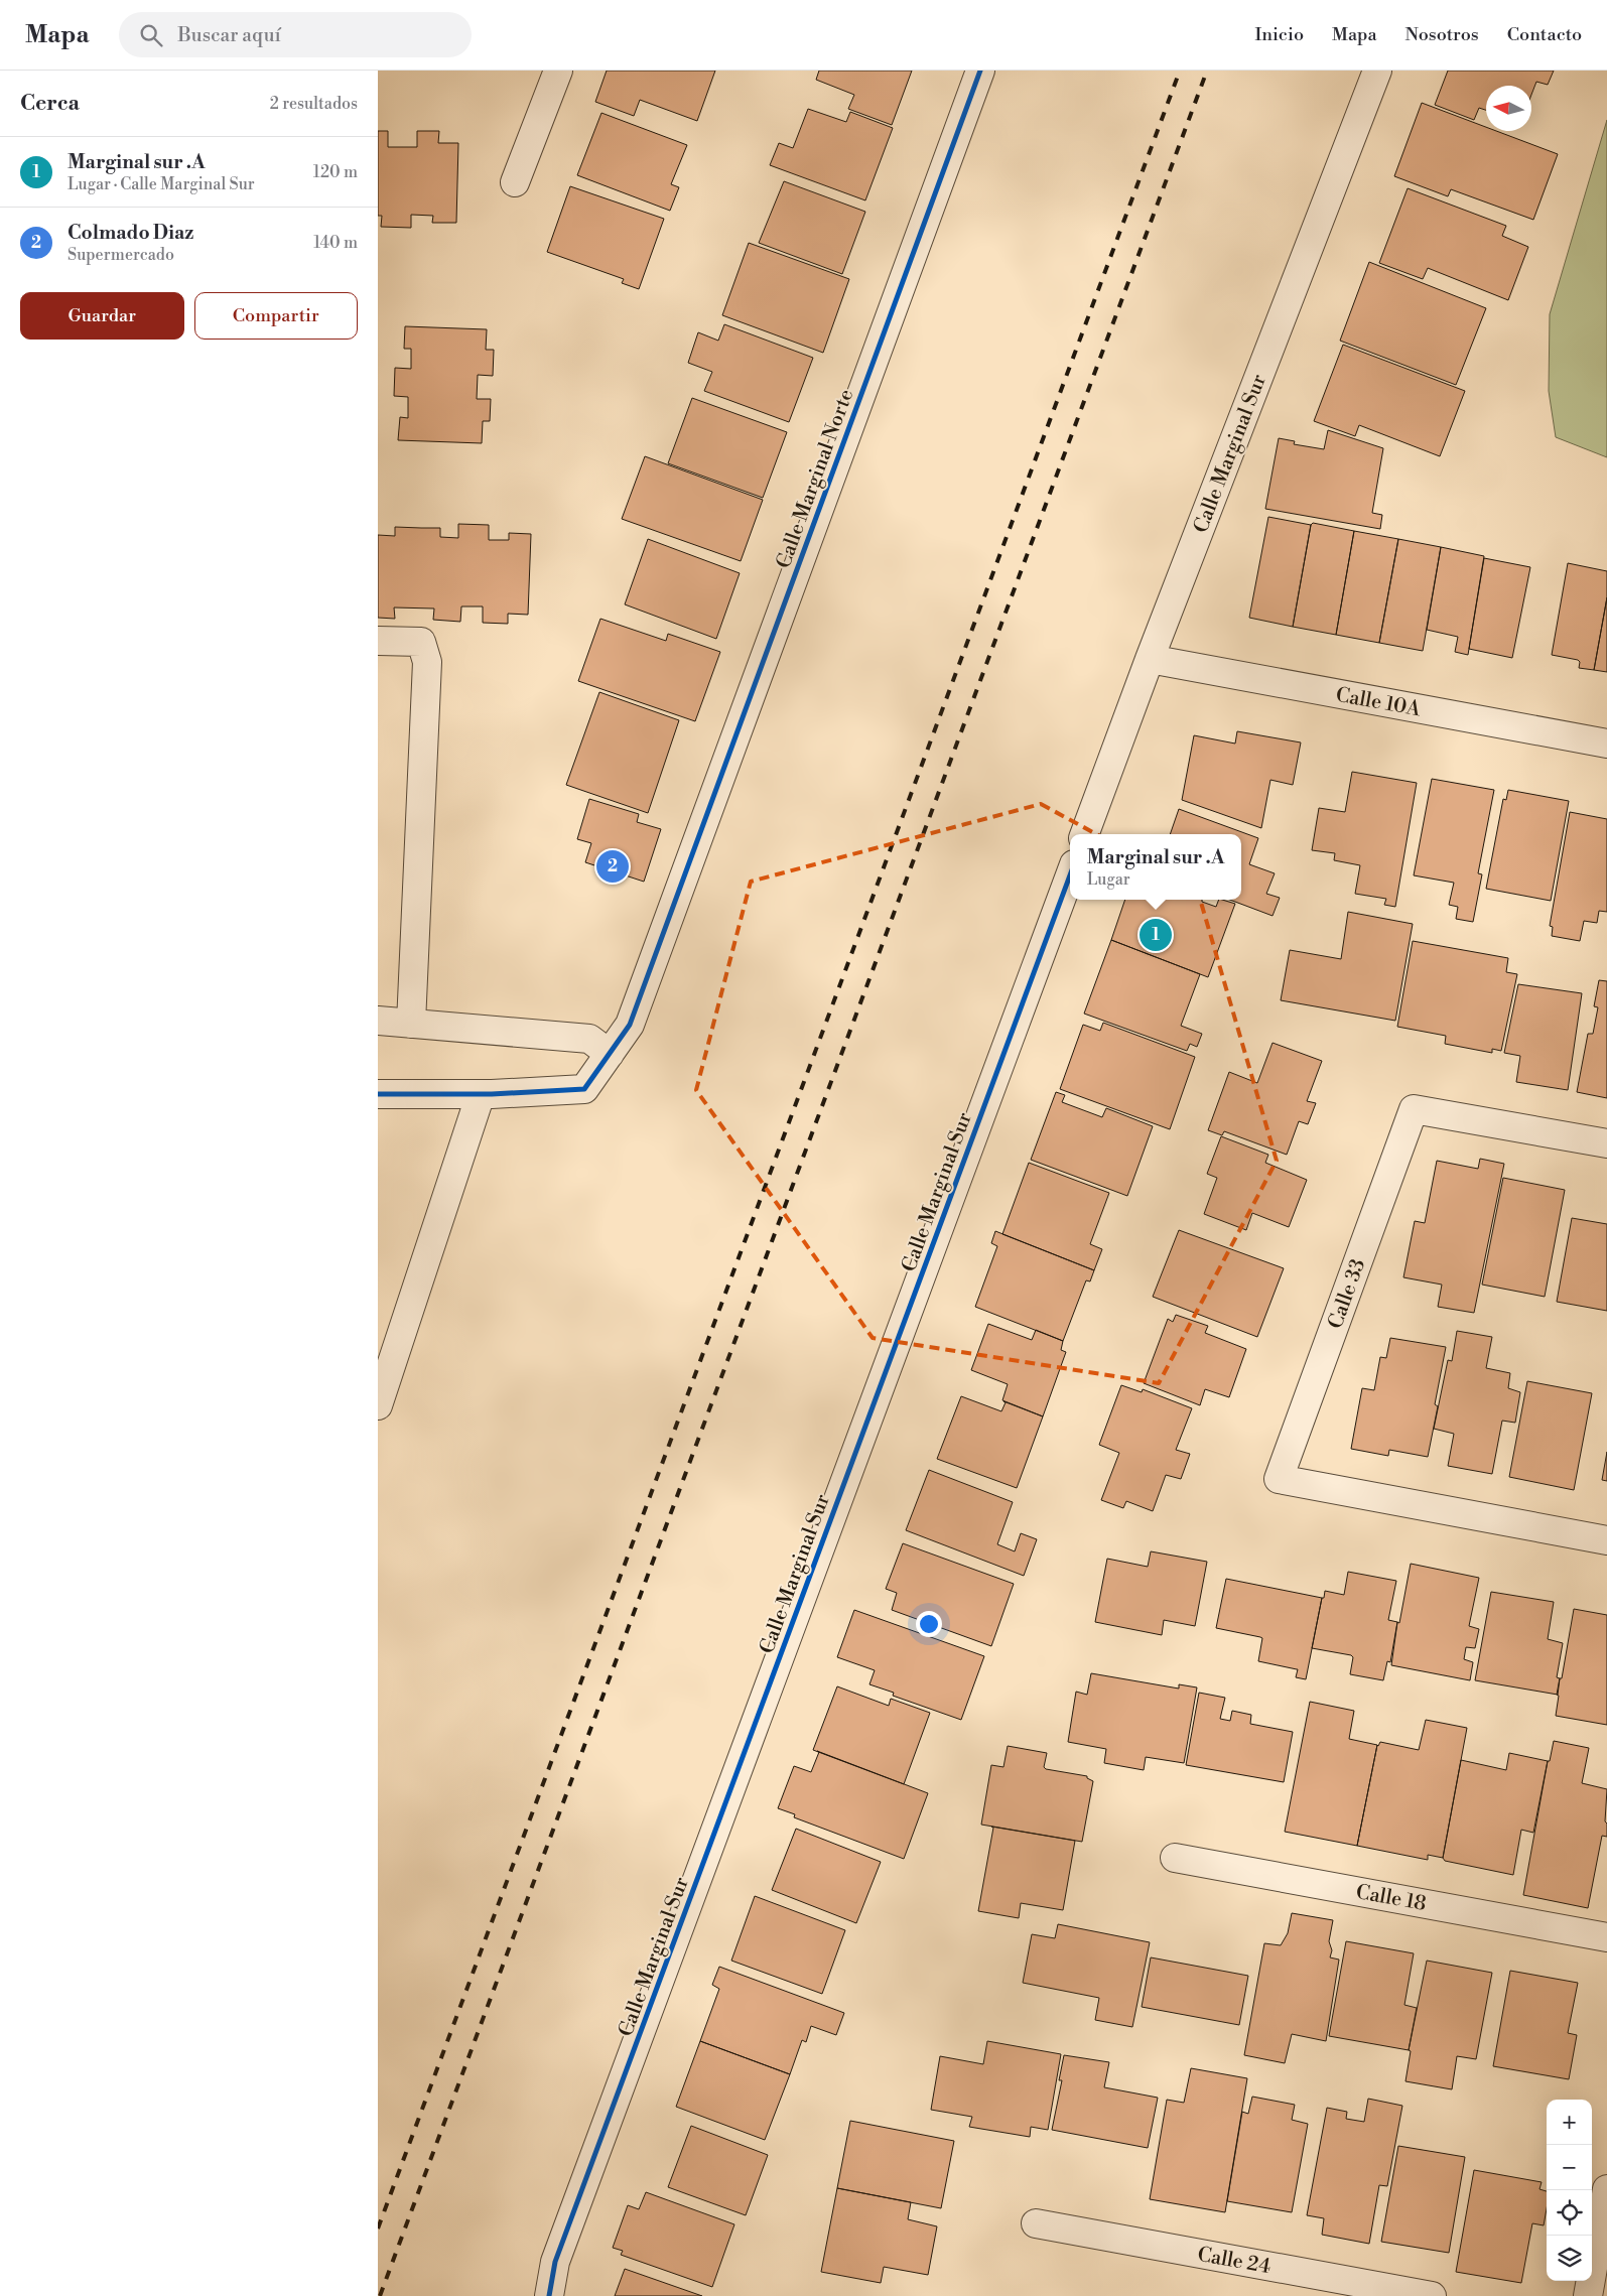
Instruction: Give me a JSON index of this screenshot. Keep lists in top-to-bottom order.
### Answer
{
  "streets": {
    "street": [
      "Calle Marginal Sur",
      "Calle Marginal Norte",
      "Calle 10A",
      "Calle 33",
      "Calle 18",
      "Calle 24"
    ]
  },
  "crossings": [
    ["Calle Marginal Sur", "Calle 10A"]
  ],
  "north": "left",
  "page": {
    "header": "Mapa",
    "search": "Buscar aquí",
    "nav": [
      "Inicio",
      "Mapa",
      "Nosotros",
      "Contacto"
    ],
    "heading": ["Cerca", "2 resultados"],
    "list": [
      {
        "mark": "1",
        "name": "Marginal sur .A",
        "note": "Lugar · Calle Marginal Sur",
        "value": "120 m"
      },
      {
        "mark": "2",
        "name": "Colmado Diaz",
        "note": "Supermercado",
        "value": "140 m"
      }
    ],
    "buttons": ["Guardar", "Compartir"],
    "popup": ["Marginal sur .A", "Lugar"],
    "pins": ["2", "1"],
    "map_buttons": ["+", "−"]
  }
}
